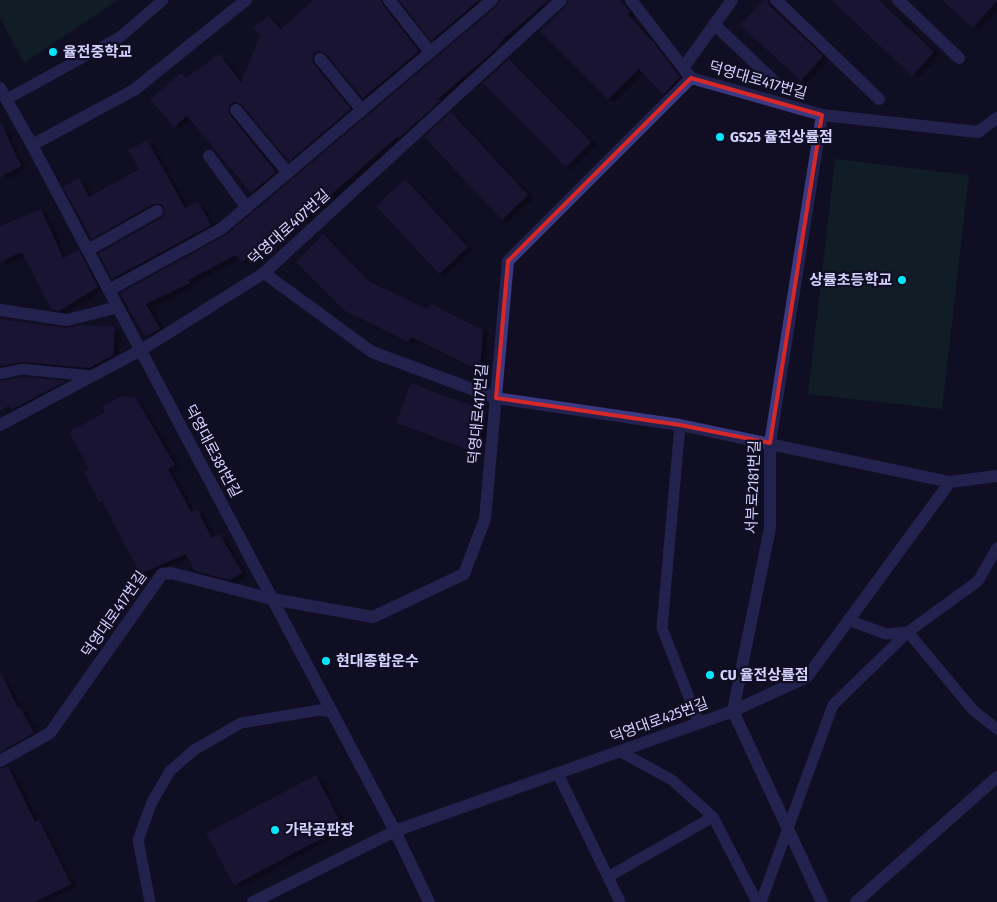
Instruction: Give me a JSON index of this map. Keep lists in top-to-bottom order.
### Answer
{
  "streets": {
    "street": [
      "덕영대로417번길",
      "덕영대로407번길",
      "덕영대로381번길",
      "서부로2181번길",
      "덕영대로425번길"
    ]
  },
  "crossings": [
    ["덕영대로417번길", "덕영대로381번길"],
    ["덕영대로417번길", "서부로2181번길"],
    ["덕영대로407번길", "덕영대로381번길"],
    ["덕영대로381번길", "덕영대로425번길"],
    ["서부로2181번길", "덕영대로425번길"]
  ],
  "places": [
    "율전중학교",
    "GS25 율전상률점",
    "상률초등학교",
    "현대종합운수",
    "CU 율전상률점",
    "가락공판장"
  ]
}
